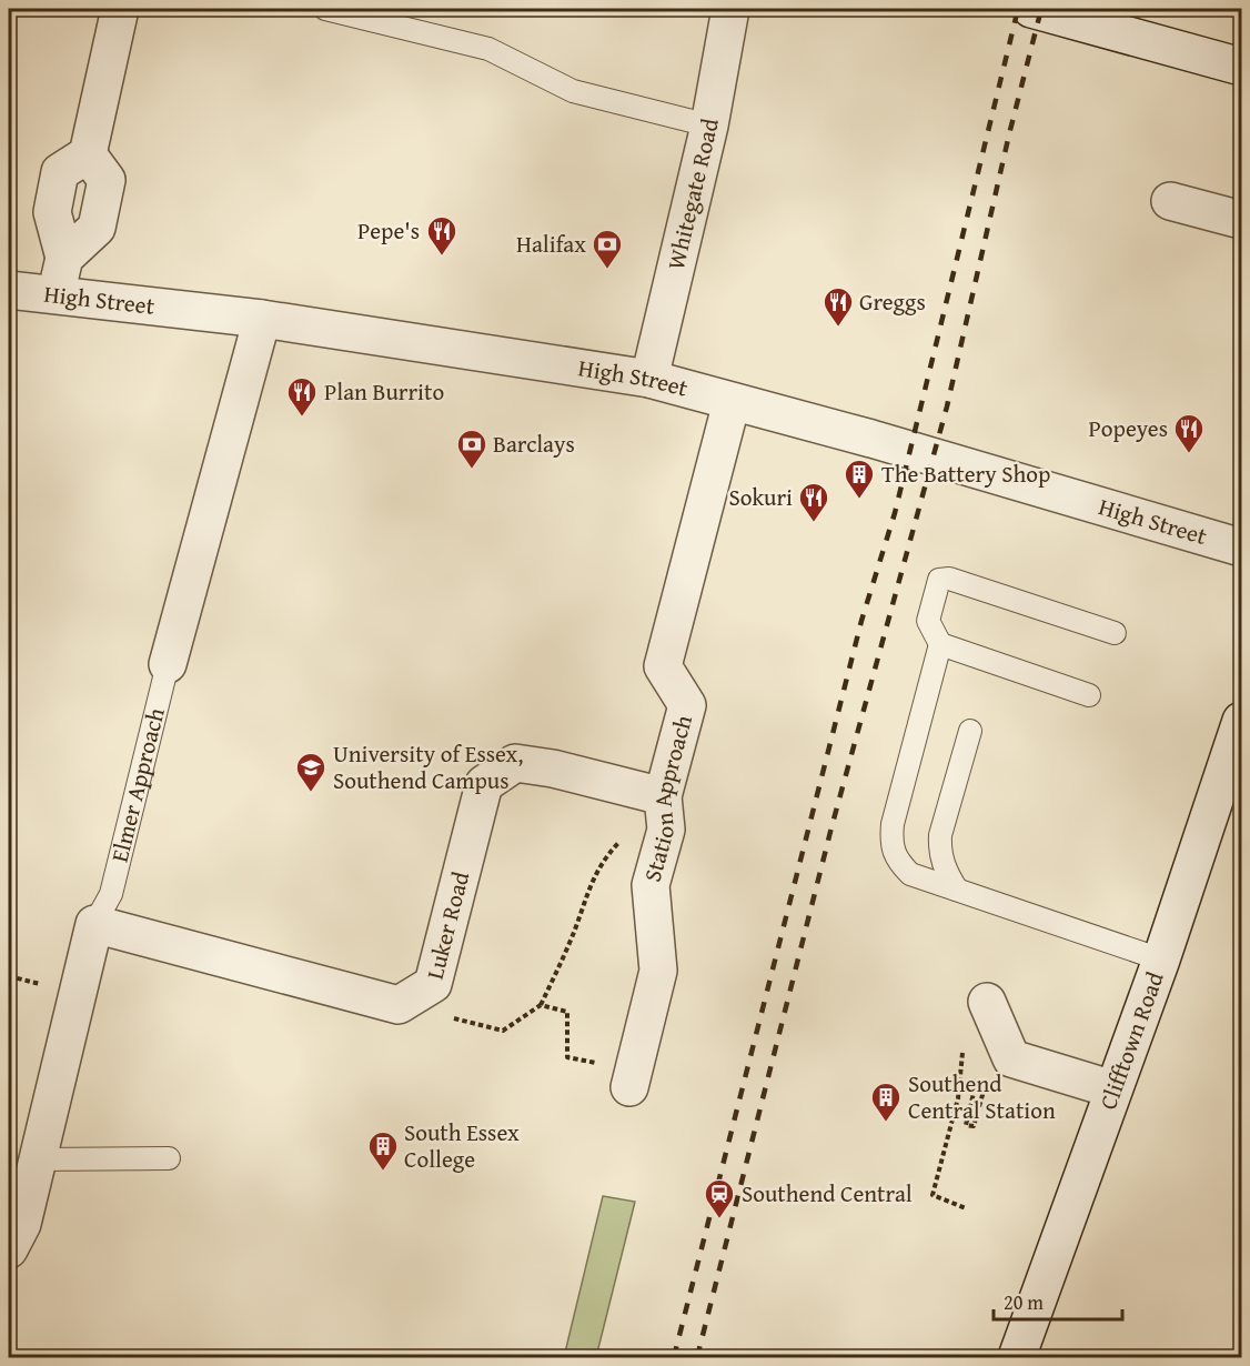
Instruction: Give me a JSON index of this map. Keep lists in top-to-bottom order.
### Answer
{
  "streets": {
    "street": [
      "Whitegate Road",
      "High Street",
      "Elmer Approach",
      "Station Approach",
      "Luker Road",
      "Clifftown Road"
    ]
  },
  "crossings": [
    ["Whitegate Road", "High Street"],
    ["High Street", "Elmer Approach"],
    ["High Street", "Station Approach"],
    ["Station Approach", "Luker Road"]
  ],
  "places": {
    "restaurant": [
      "Pepe's",
      "Greggs",
      "Plan Burrito",
      "Popeyes",
      "Sokuri"
    ],
    "bank": ["Halifax", "Barclays"],
    "building": ["The Battery Shop", "Southend Central Station", "South Essex College"],
    "school or university": ["University of Essex, Southend Campus"],
    "station": ["Southend Central"]
  },
  "scale_bar": "20 m"
}
